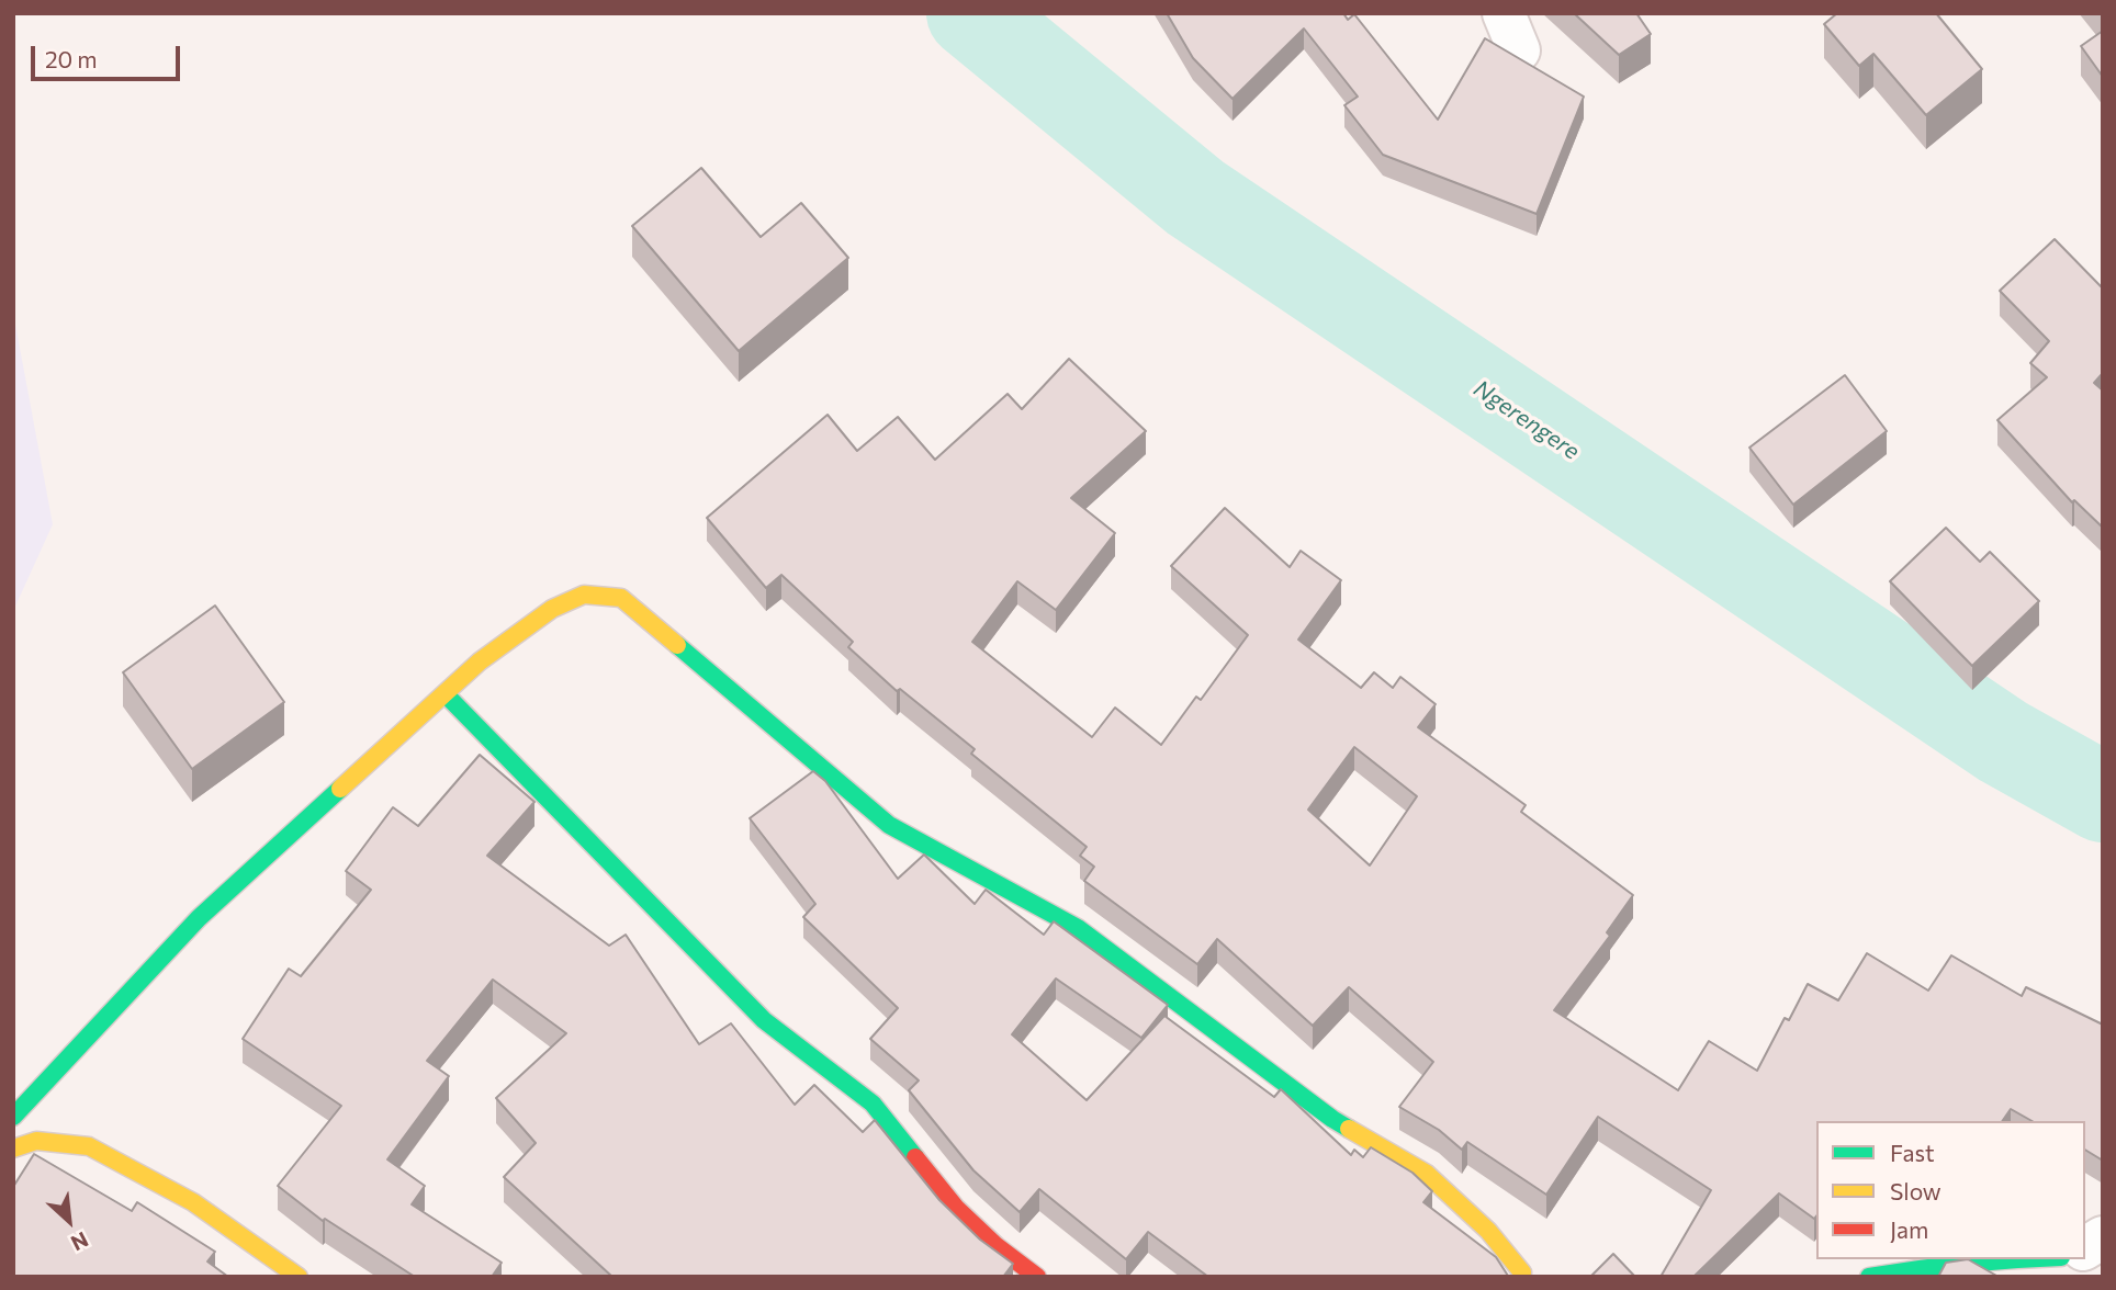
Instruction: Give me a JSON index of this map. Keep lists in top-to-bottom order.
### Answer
{
  "water": ["Ngerengere"],
  "legend": ["Fast", "Slow", "Jam"],
  "scale_bar": "20 m",
  "north": "bottom right"
}
